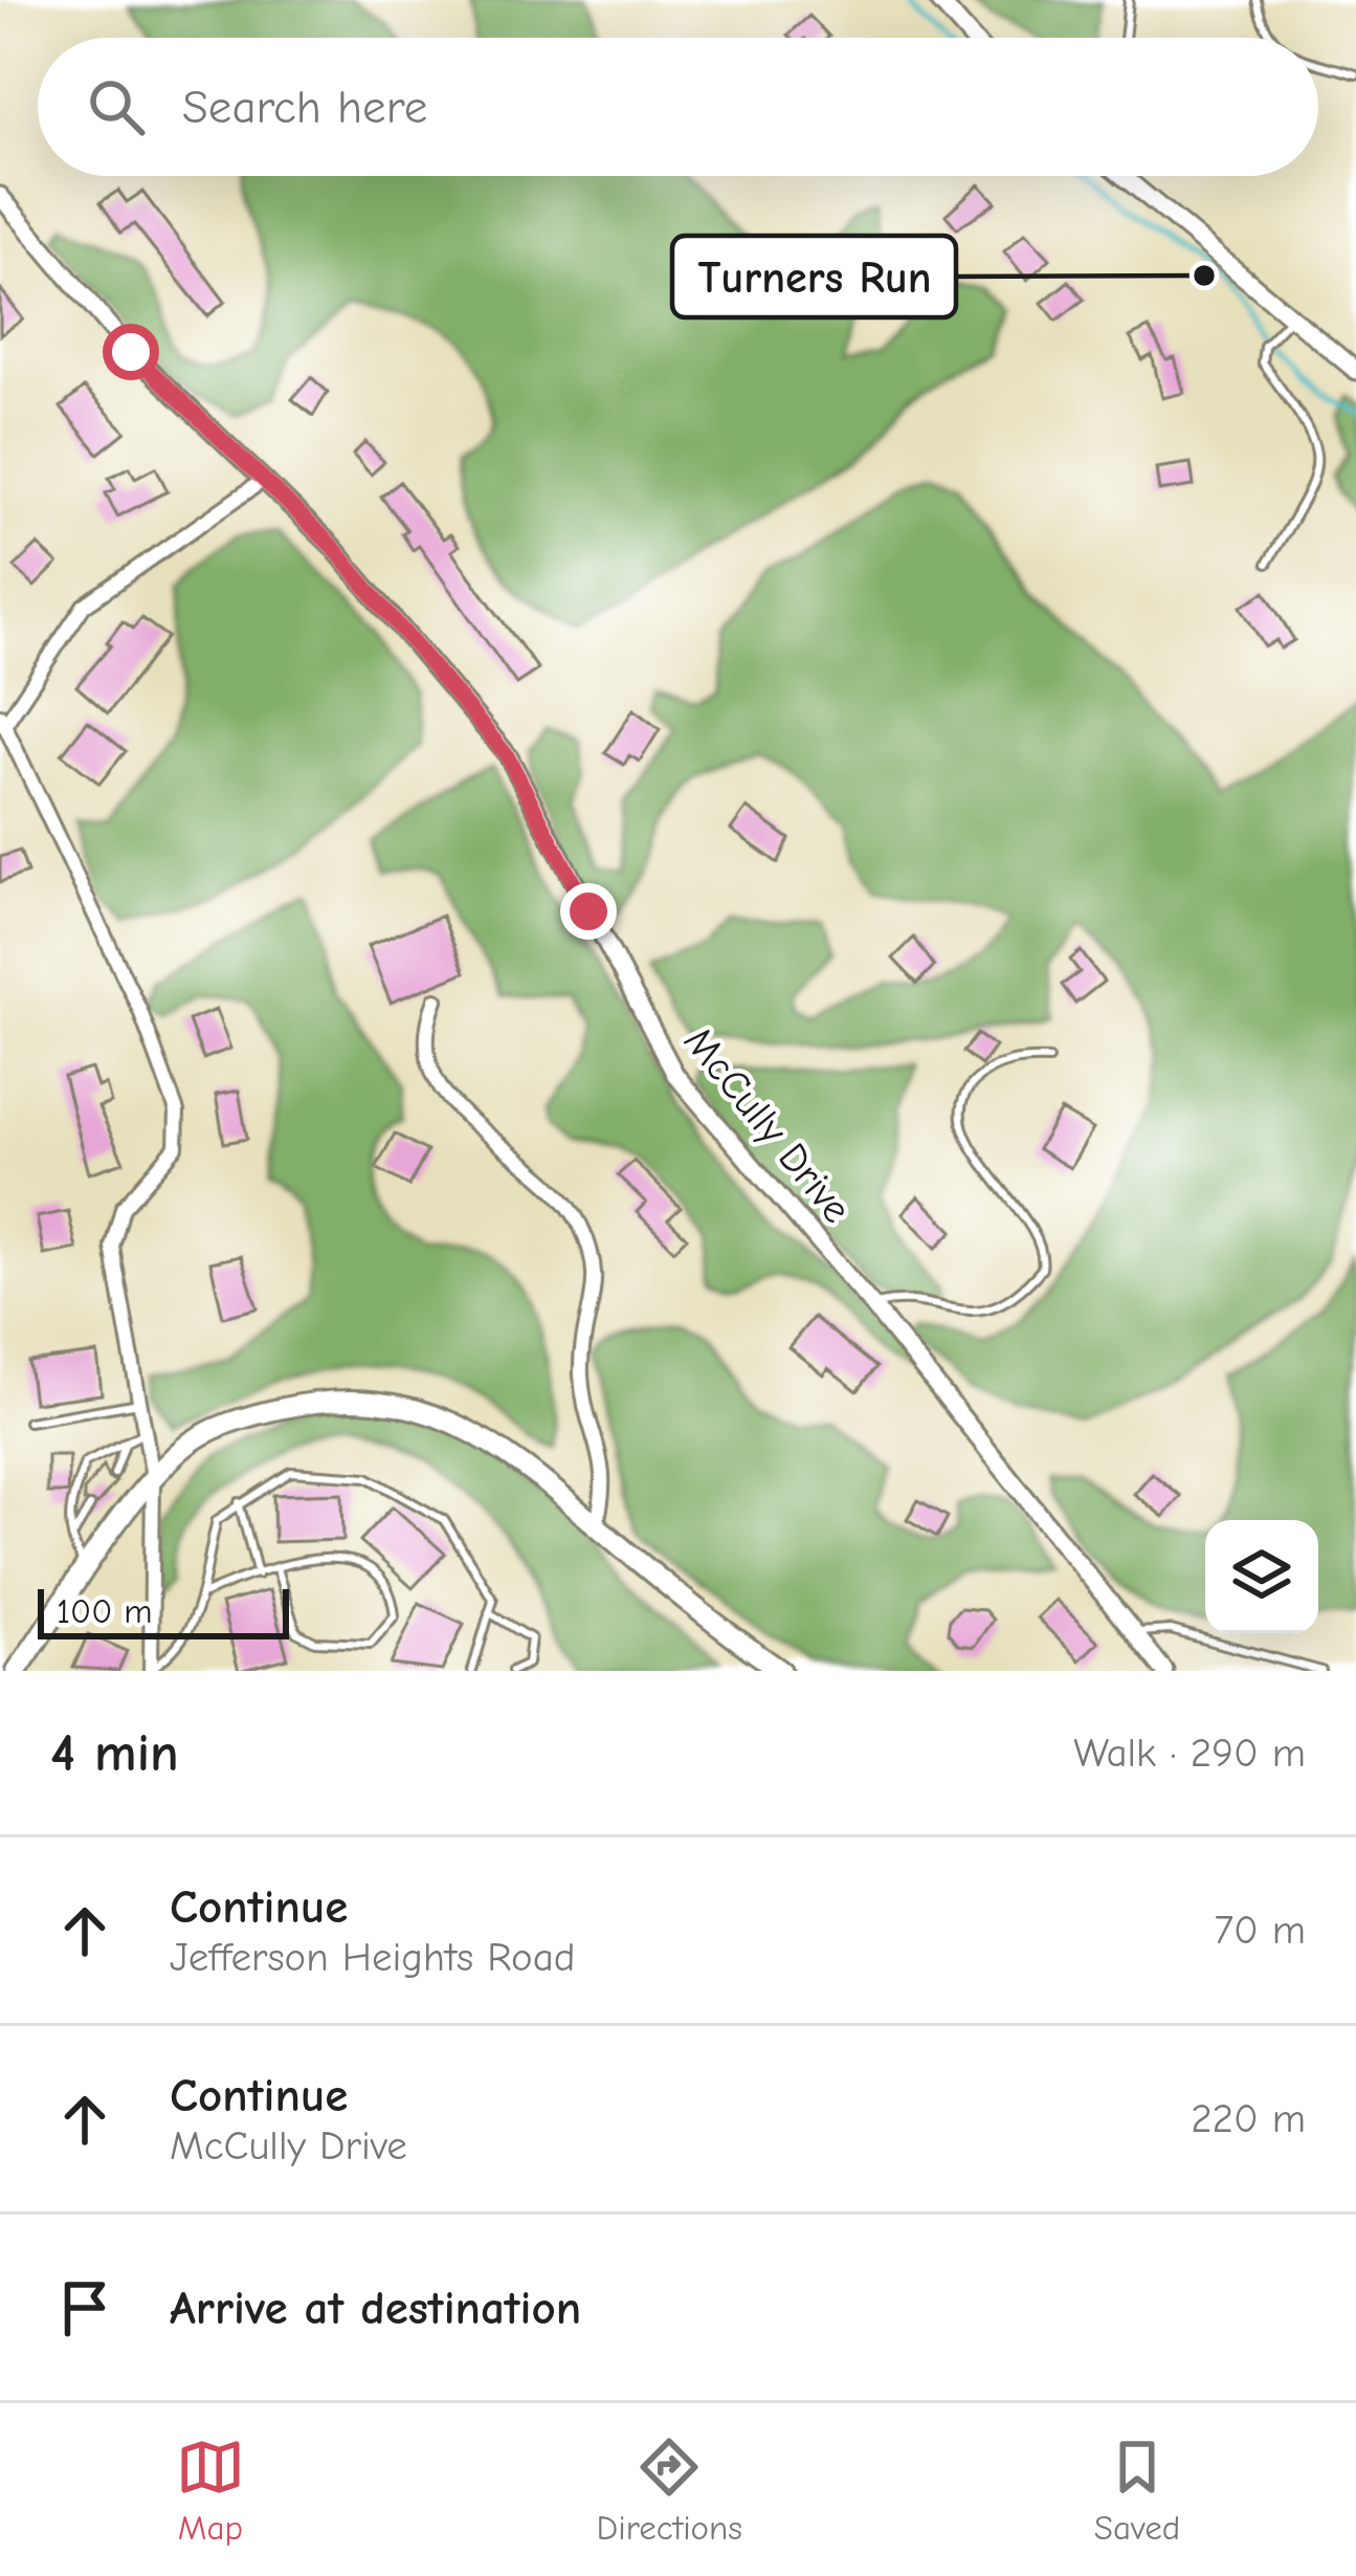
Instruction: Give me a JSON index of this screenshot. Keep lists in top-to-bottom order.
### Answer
{
  "streets": {
    "street": ["McCully Drive"]
  },
  "places": ["Turners Run"],
  "scale_bar": "100 m",
  "page": {
    "search": "Search here",
    "scale": "100 m",
    "heading": ["4 min", "Walk · 290 m"],
    "list": [
      ["Continue", "Jefferson Heights Road", "70 m"],
      ["Continue", "McCully Drive", "220 m"],
      "Arrive at destination"
    ],
    "nav": ["Map", "Directions", "Saved"]
  }
}
